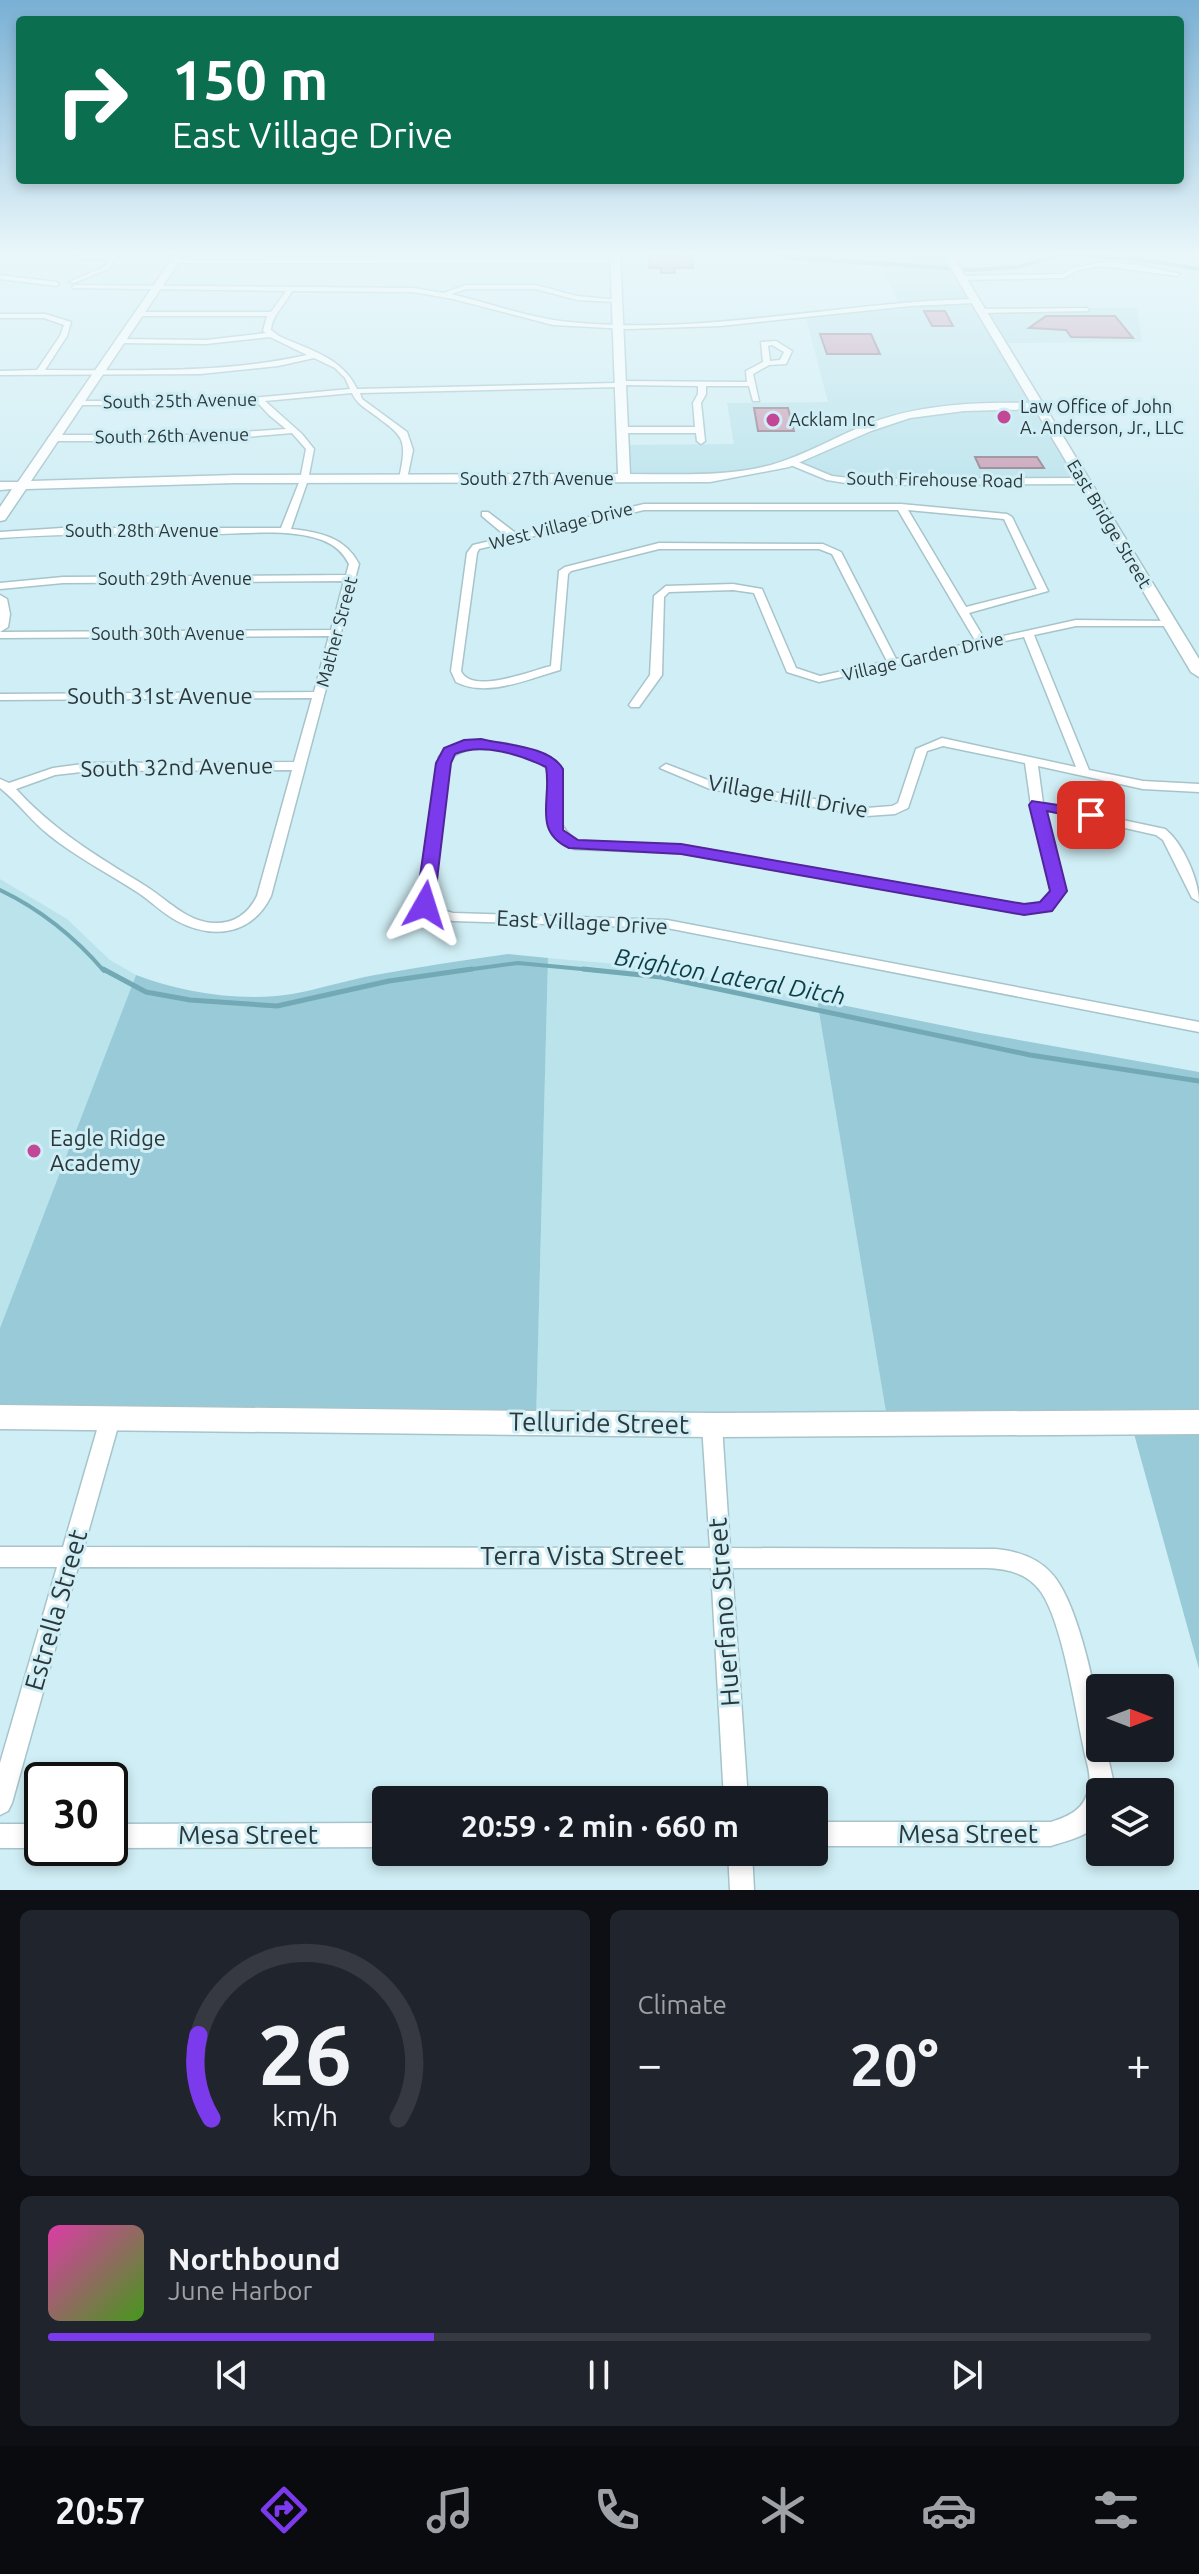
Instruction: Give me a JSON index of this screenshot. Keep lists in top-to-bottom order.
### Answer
{
  "streets": {
    "main road": ["South 27th Avenue", "East Bridge Street", "Telluride Street"],
    "street": [
      "South 25th Avenue",
      "South 26th Avenue",
      "South Firehouse Road",
      "West Village Drive",
      "South 28th Avenue",
      "South 29th Avenue",
      "Mather Street",
      "South 30th Avenue",
      "Village Garden Drive",
      "South 31st Avenue",
      "South 32nd Avenue",
      "Village Hill Drive",
      "East Village Drive",
      "Terra Vista Street",
      "Estrella Street",
      "Huerfano Street",
      "Mesa Street"
    ]
  },
  "crossings": [
    ["South 27th Avenue", "South Firehouse Road"],
    ["South 27th Avenue", "East Bridge Street"],
    ["South Firehouse Road", "East Bridge Street"],
    ["East Bridge Street", "Village Garden Drive"],
    ["West Village Drive", "Village Garden Drive"],
    ["South 28th Avenue", "Mather Street"],
    ["South 29th Avenue", "Mather Street"],
    ["Mather Street", "South 30th Avenue"],
    ["Mather Street", "South 31st Avenue"],
    ["Mather Street", "South 32nd Avenue"],
    ["Village Hill Drive", "East Village Drive"],
    ["Telluride Street", "Estrella Street"],
    ["Telluride Street", "Huerfano Street"],
    ["Terra Vista Street", "Estrella Street"],
    ["Terra Vista Street", "Huerfano Street"],
    ["Terra Vista Street", "Mesa Street"]
  ],
  "water": ["Brighton Lateral Ditch"],
  "places": ["Law Office of John A. Anderson, Jr., LLC", "Acklam Inc", "Eagle Ridge Academy"],
  "north": "right",
  "page": {
    "turn": ["150 m", "East Village Drive"],
    "limit": "30",
    "trip": "20:59 · 2 min · 660 m",
    "tile": "Climate",
    "heat": ["−", "20°", "+"],
    "song": ["Northbound", "June Harbor"],
    "tabs": "20:57",
    "gauge": ["26", "km/h"]
  }
}
